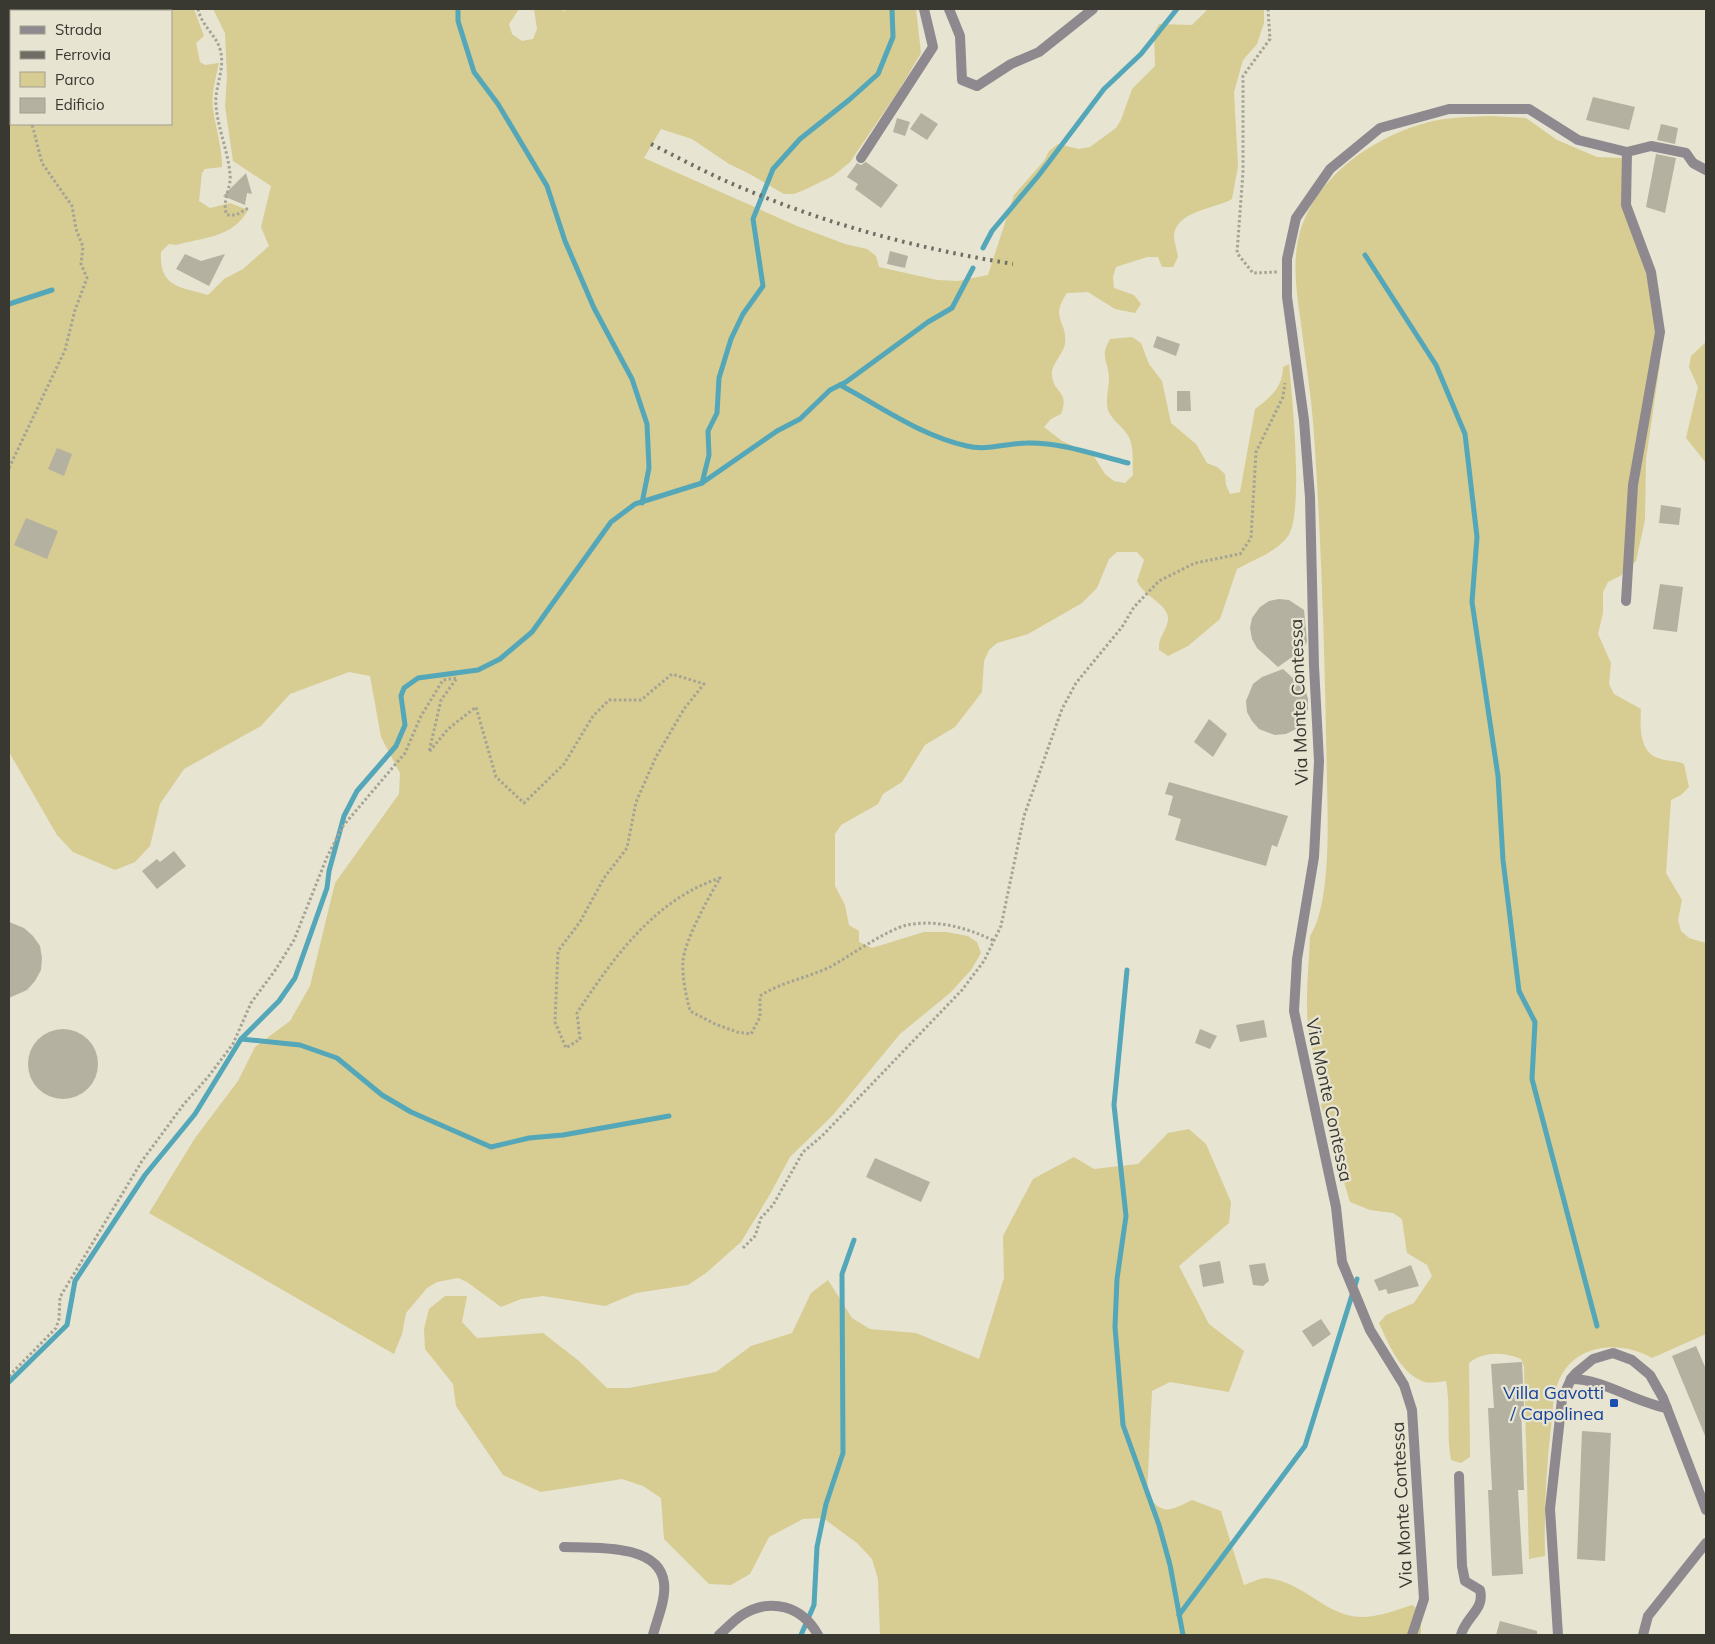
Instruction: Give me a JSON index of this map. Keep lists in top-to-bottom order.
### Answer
{
  "streets": {
    "street": ["Via Monte Contessa"]
  },
  "places": {
    "transit": ["Villa Gavotti / Capolinea"]
  },
  "legend": [
    "Strada",
    "Ferrovia",
    "Parco",
    "Edificio"
  ]
}
